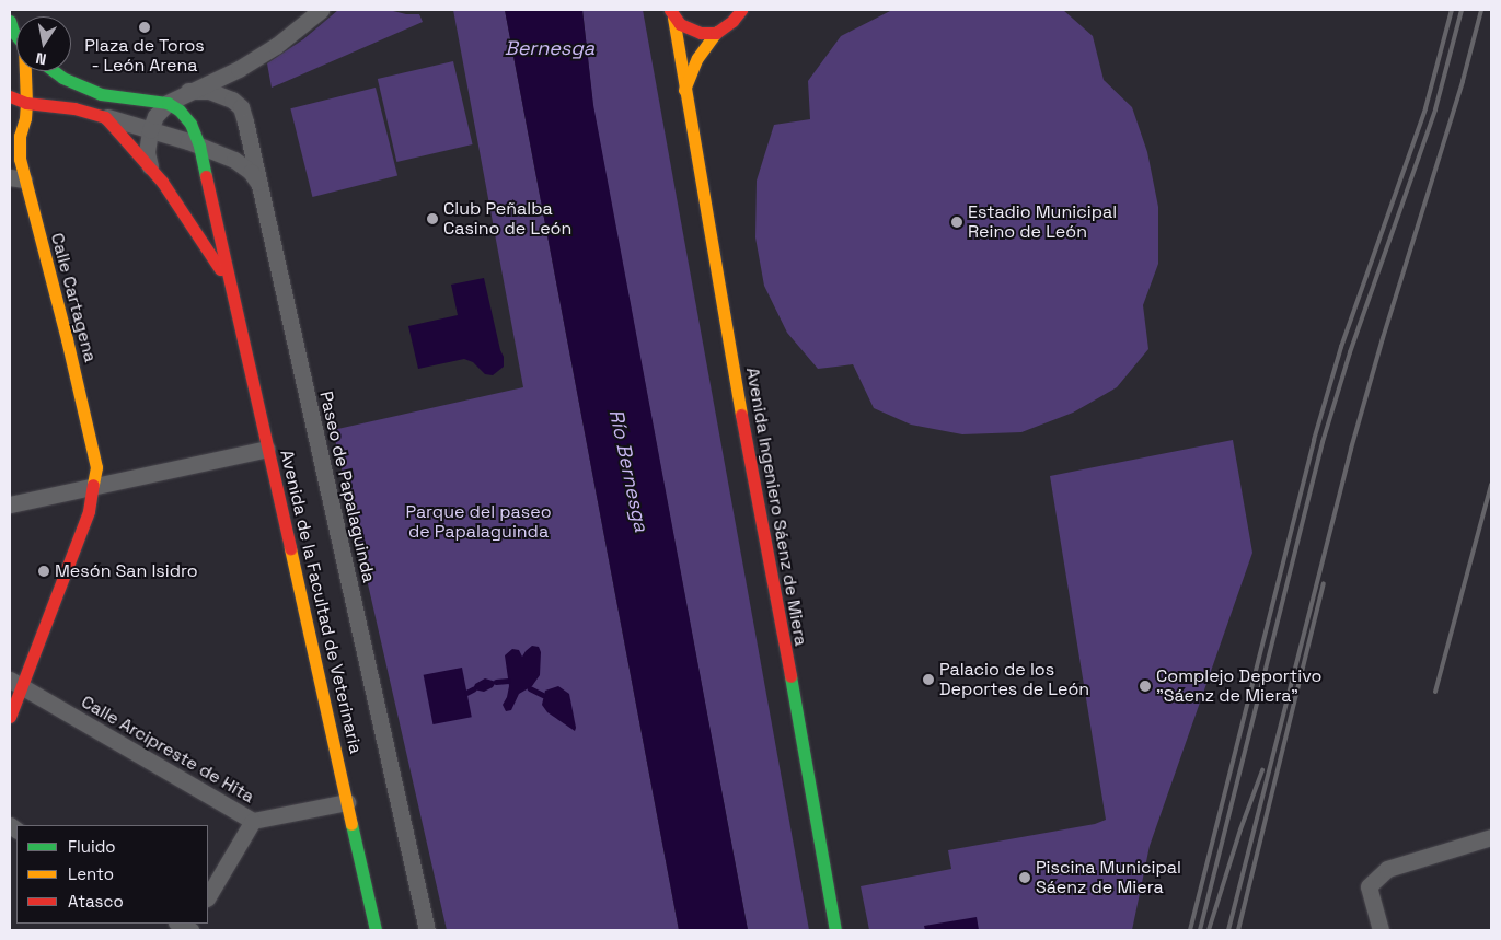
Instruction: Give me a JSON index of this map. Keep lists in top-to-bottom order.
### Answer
{
  "streets": {
    "main road": ["Calle Cartagena", "Avenida Ingeniero Sáenz de Miera", "Avenida de la Facultad de Veterinaria"],
    "street": ["Paseo de Papalaguinda", "Calle Arcipreste de Hita"]
  },
  "crossings": [
    ["Calle Cartagena", "Calle Arcipreste de Hita"],
    ["Avenida de la Facultad de Veterinaria", "Calle Arcipreste de Hita"]
  ],
  "water": ["Bernesga", "Río Bernesga"],
  "parks": ["Parque del paseo de Papalaguinda"],
  "places": [
    "Plaza de Toros - León Arena",
    "Club Peñalba Casino de León",
    "Estadio Municipal Reino de León",
    "Mesón San Isidro",
    "Palacio de los Deportes de León",
    "Complejo Deportivo \"Sáenz de Miera\"",
    "Piscina Municipal Sáenz de Miera"
  ],
  "legend": ["Fluido", "Lento", "Atasco"],
  "north": "bottom"
}
